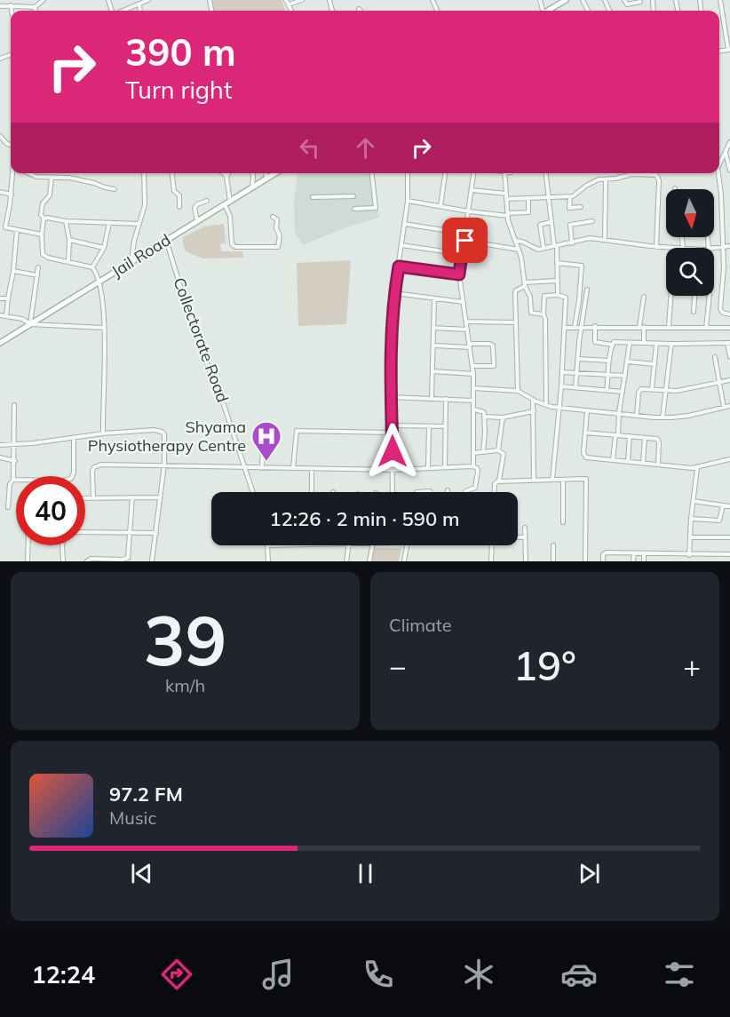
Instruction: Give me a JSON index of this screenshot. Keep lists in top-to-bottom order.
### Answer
{
  "streets": {
    "main road": ["Jail Road"],
    "street": ["Collectorate Road"]
  },
  "crossings": [
    ["Jail Road", "Collectorate Road"]
  ],
  "places": {
    "hospital": ["Shyama Physiotherapy Centre"]
  },
  "north": "bottom",
  "page": {
    "turn": ["390 m", "Turn right"],
    "limit": "40",
    "trip": "12:26 · 2 min · 590 m",
    "tile": [
      ["39", "km/h"],
      "Climate"
    ],
    "heat": ["−", "19°", "+"],
    "song": ["97.2 FM", "Music"],
    "tabs": "12:24"
  }
}
